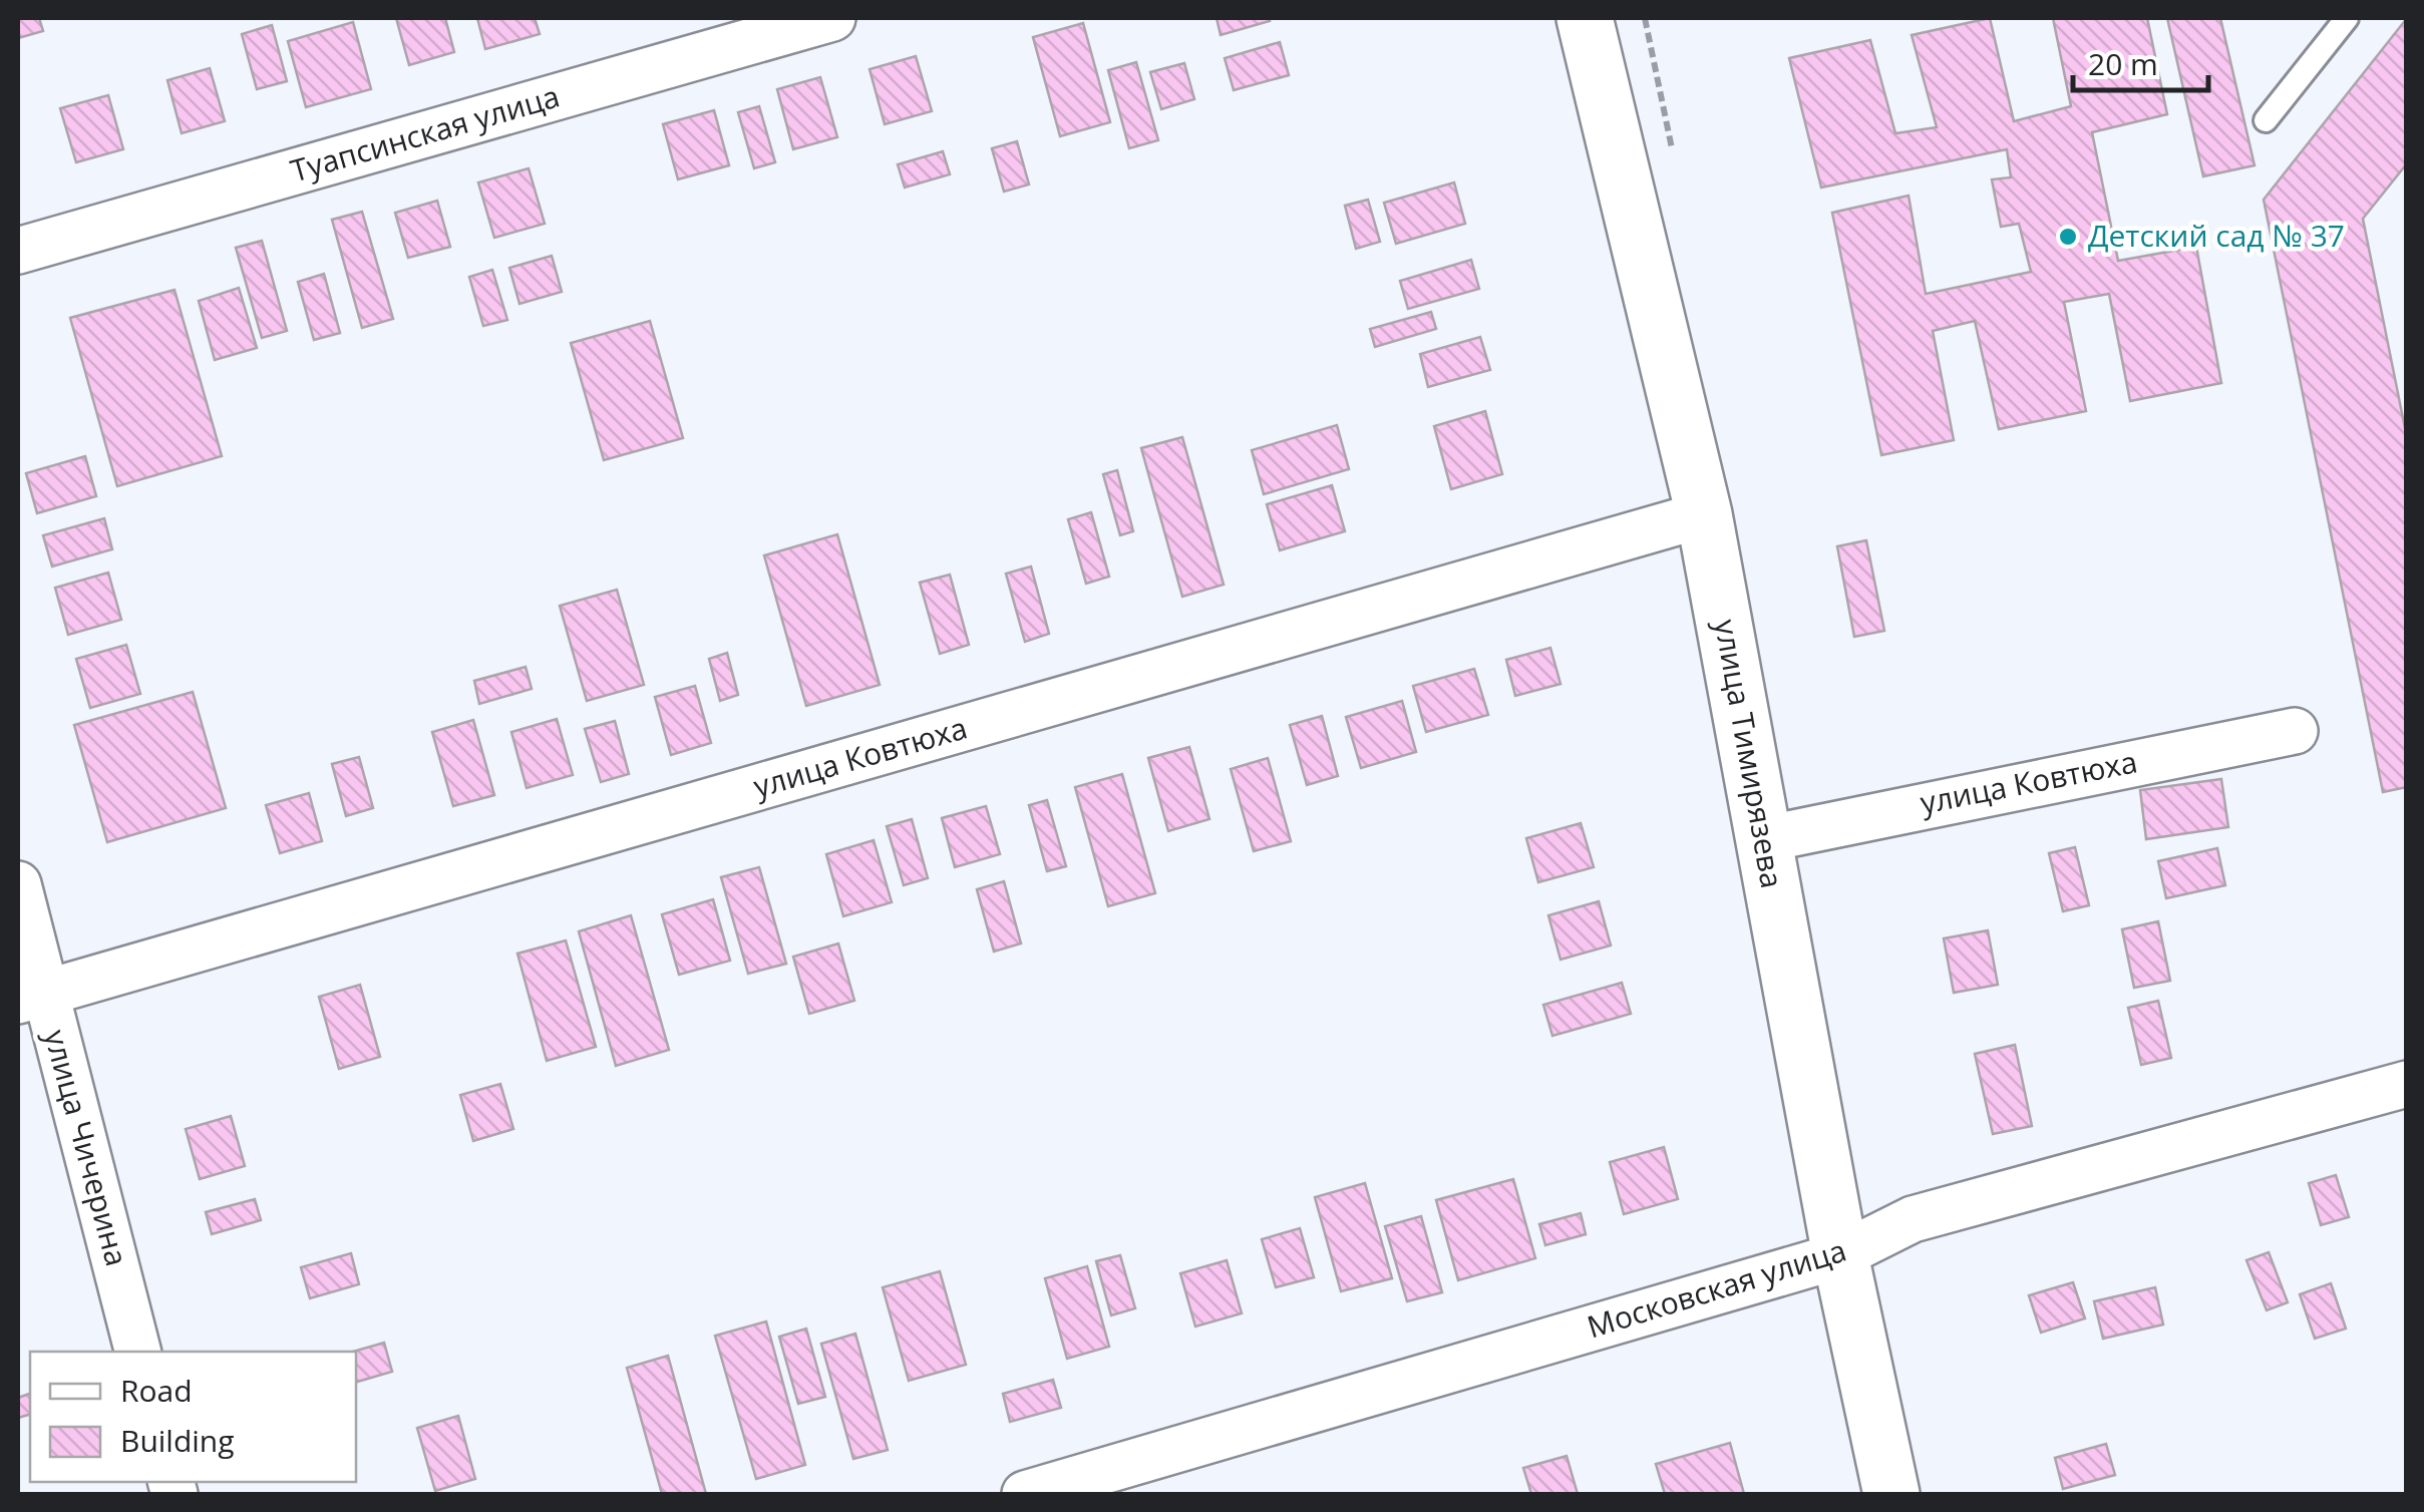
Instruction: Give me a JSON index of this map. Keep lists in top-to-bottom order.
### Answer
{
  "streets": {
    "street": [
      "Туапсинская улица",
      "улица Тимирязева",
      "улица Ковтюха",
      "улица Чичерина",
      "Московская улица"
    ]
  },
  "crossings": [
    ["улица Тимирязева", "улица Ковтюха"],
    ["улица Тимирязева", "Московская улица"],
    ["улица Ковтюха", "улица Чичерина"]
  ],
  "places": ["Детский сад № 37"],
  "legend": ["Road", "Building"],
  "scale_bar": "20 m"
}
